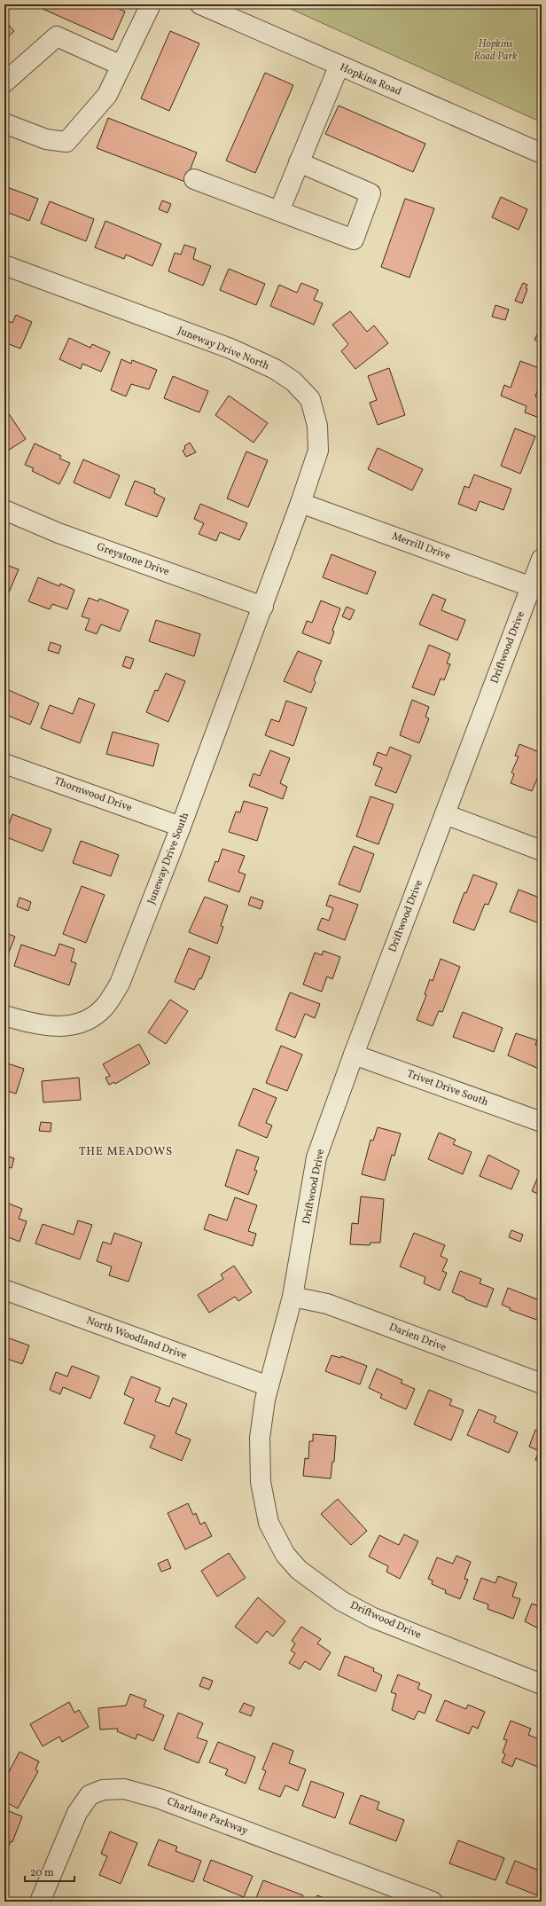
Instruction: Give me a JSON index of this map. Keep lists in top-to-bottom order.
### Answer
{
  "streets": {
    "street": [
      "Hopkins Road",
      "Juneway Drive North",
      "Merrill Drive",
      "Greystone Drive",
      "Driftwood Drive",
      "Thornwood Drive",
      "Juneway Drive South",
      "Trivet Drive South",
      "Darien Drive",
      "North Woodland Drive",
      "Charlane Parkway"
    ]
  },
  "crossings": [
    ["Juneway Drive North", "Merrill Drive"],
    ["Juneway Drive North", "Greystone Drive"],
    ["Juneway Drive North", "Juneway Drive South"],
    ["Merrill Drive", "Driftwood Drive"],
    ["Greystone Drive", "Juneway Drive South"],
    ["Driftwood Drive", "Trivet Drive South"],
    ["Driftwood Drive", "Darien Drive"],
    ["Driftwood Drive", "North Woodland Drive"],
    ["Thornwood Drive", "Juneway Drive South"]
  ],
  "districts": ["THE MEADOWS"],
  "parks": ["Hopkins Road Park"],
  "scale_bar": "20 m"
}
